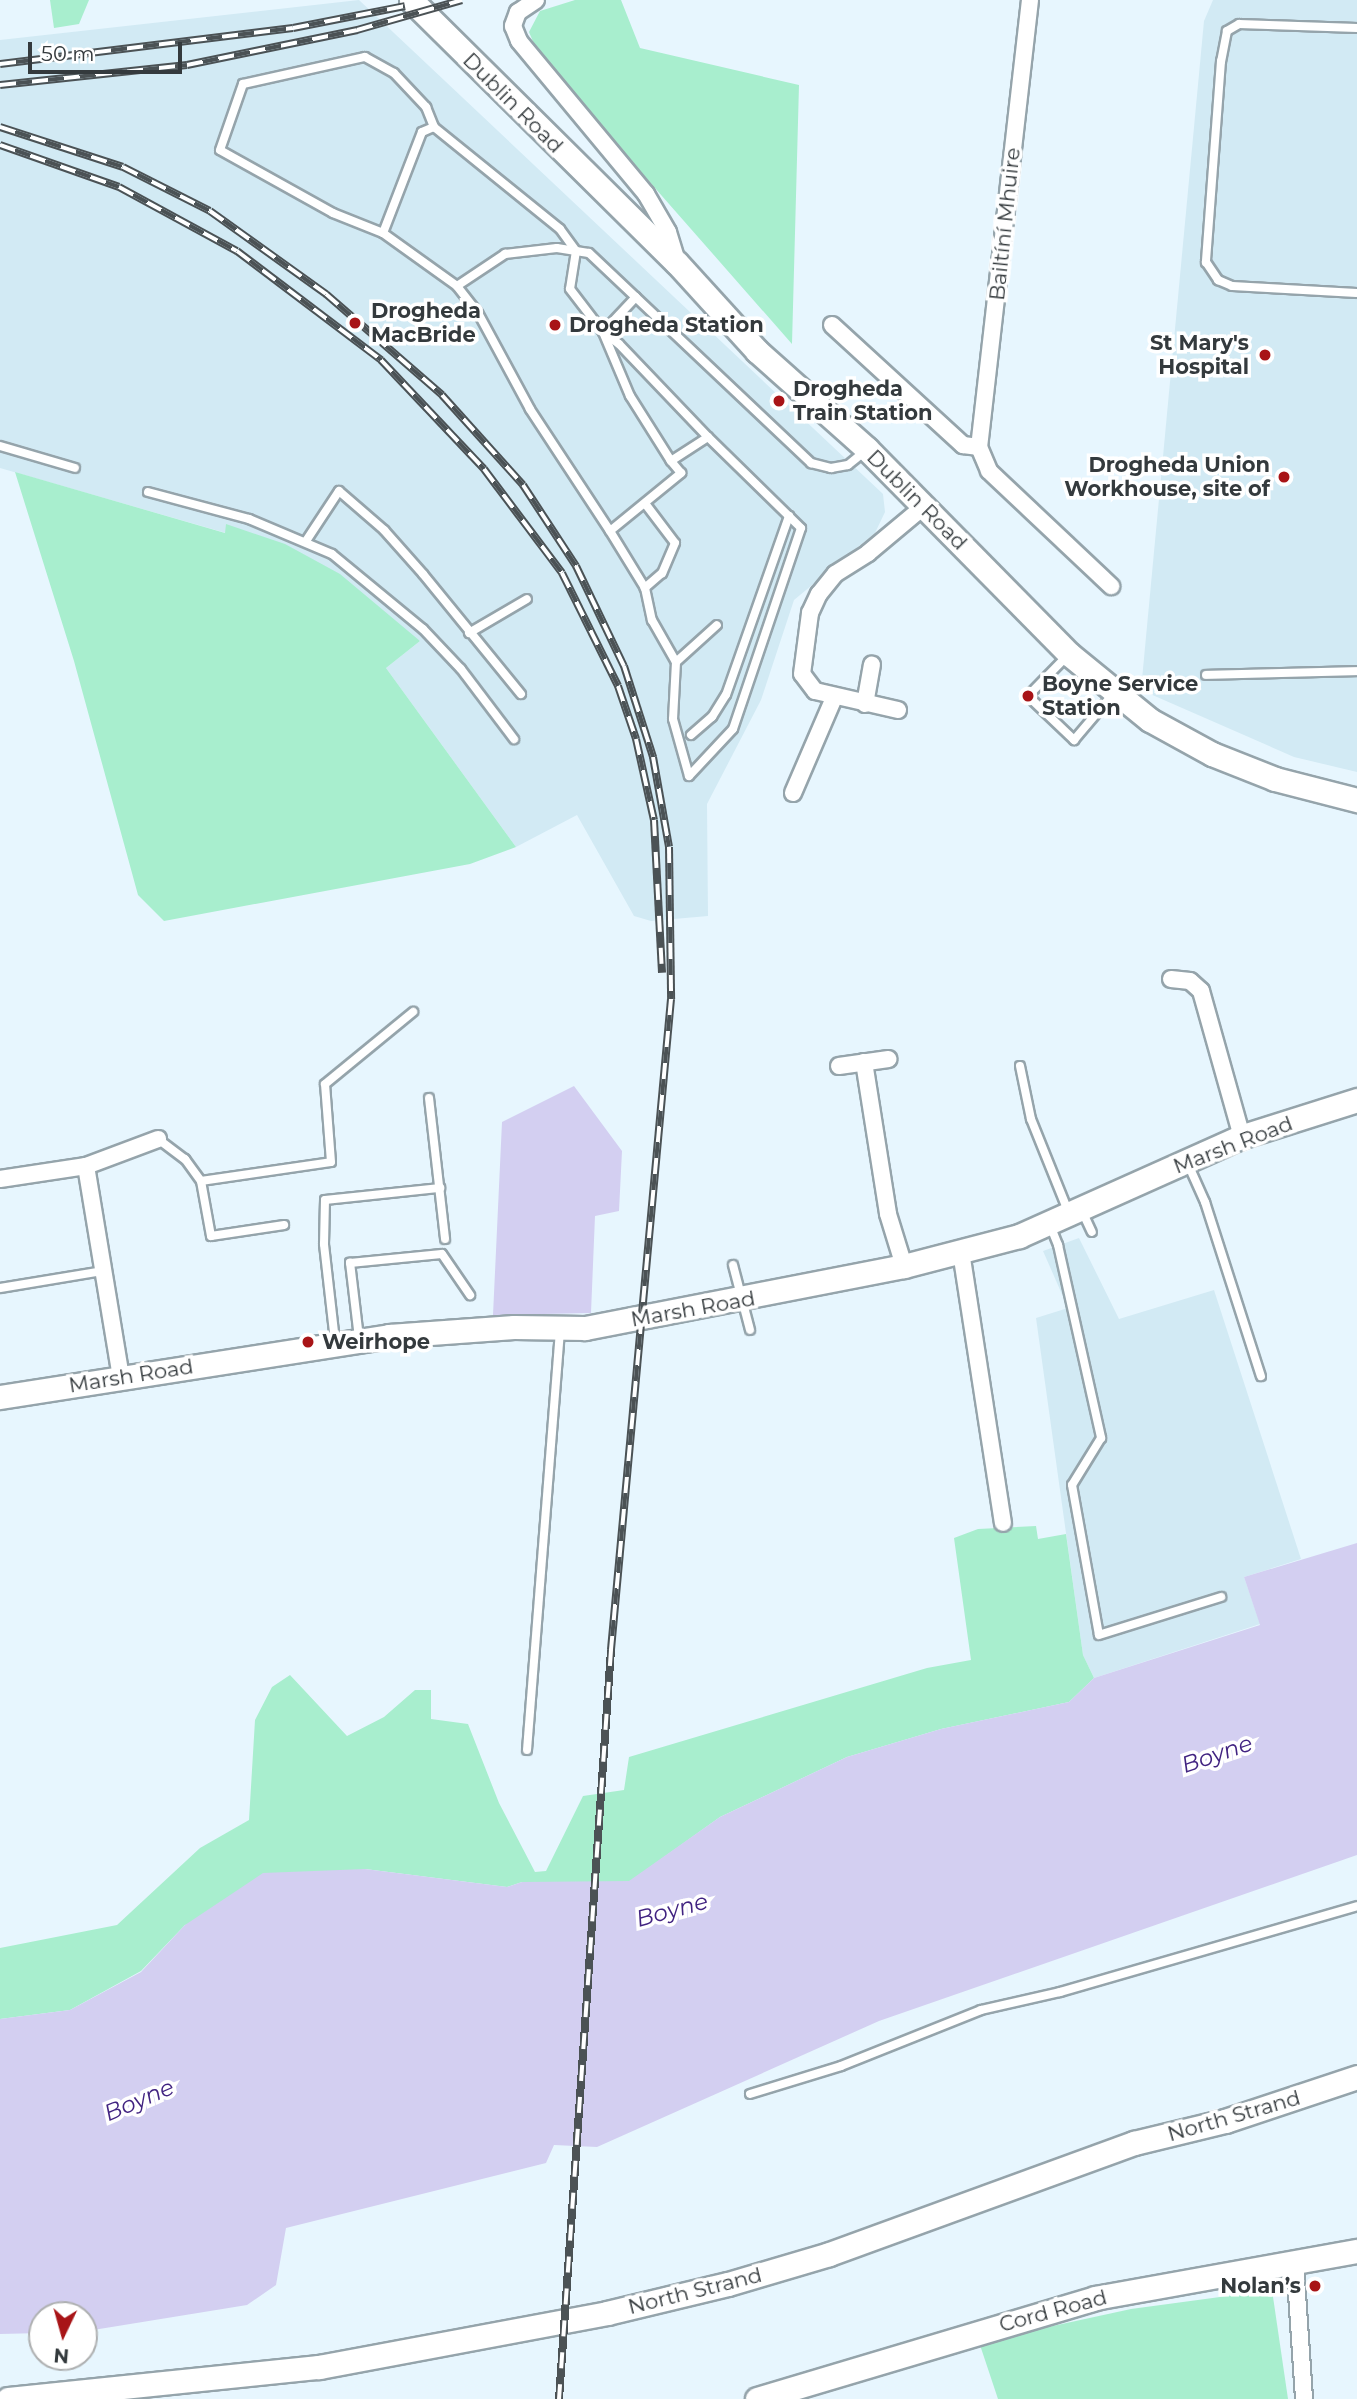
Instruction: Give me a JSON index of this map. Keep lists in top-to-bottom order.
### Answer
{
  "streets": {
    "main road": [
      "Dublin Road",
      "Marsh Road",
      "North Strand",
      "Cord Road"
    ],
    "street": ["Bailtíní Mhuire"]
  },
  "water": ["Boyne"],
  "places": [
    "Drogheda MacBride",
    "Drogheda Station",
    "St Mary's Hospital",
    "Drogheda Train Station",
    "Drogheda Union Workhouse, site of",
    "Boyne Service Station",
    "Weirhope",
    "Nolan’s"
  ],
  "scale_bar": "50 m",
  "north": "bottom"
}
